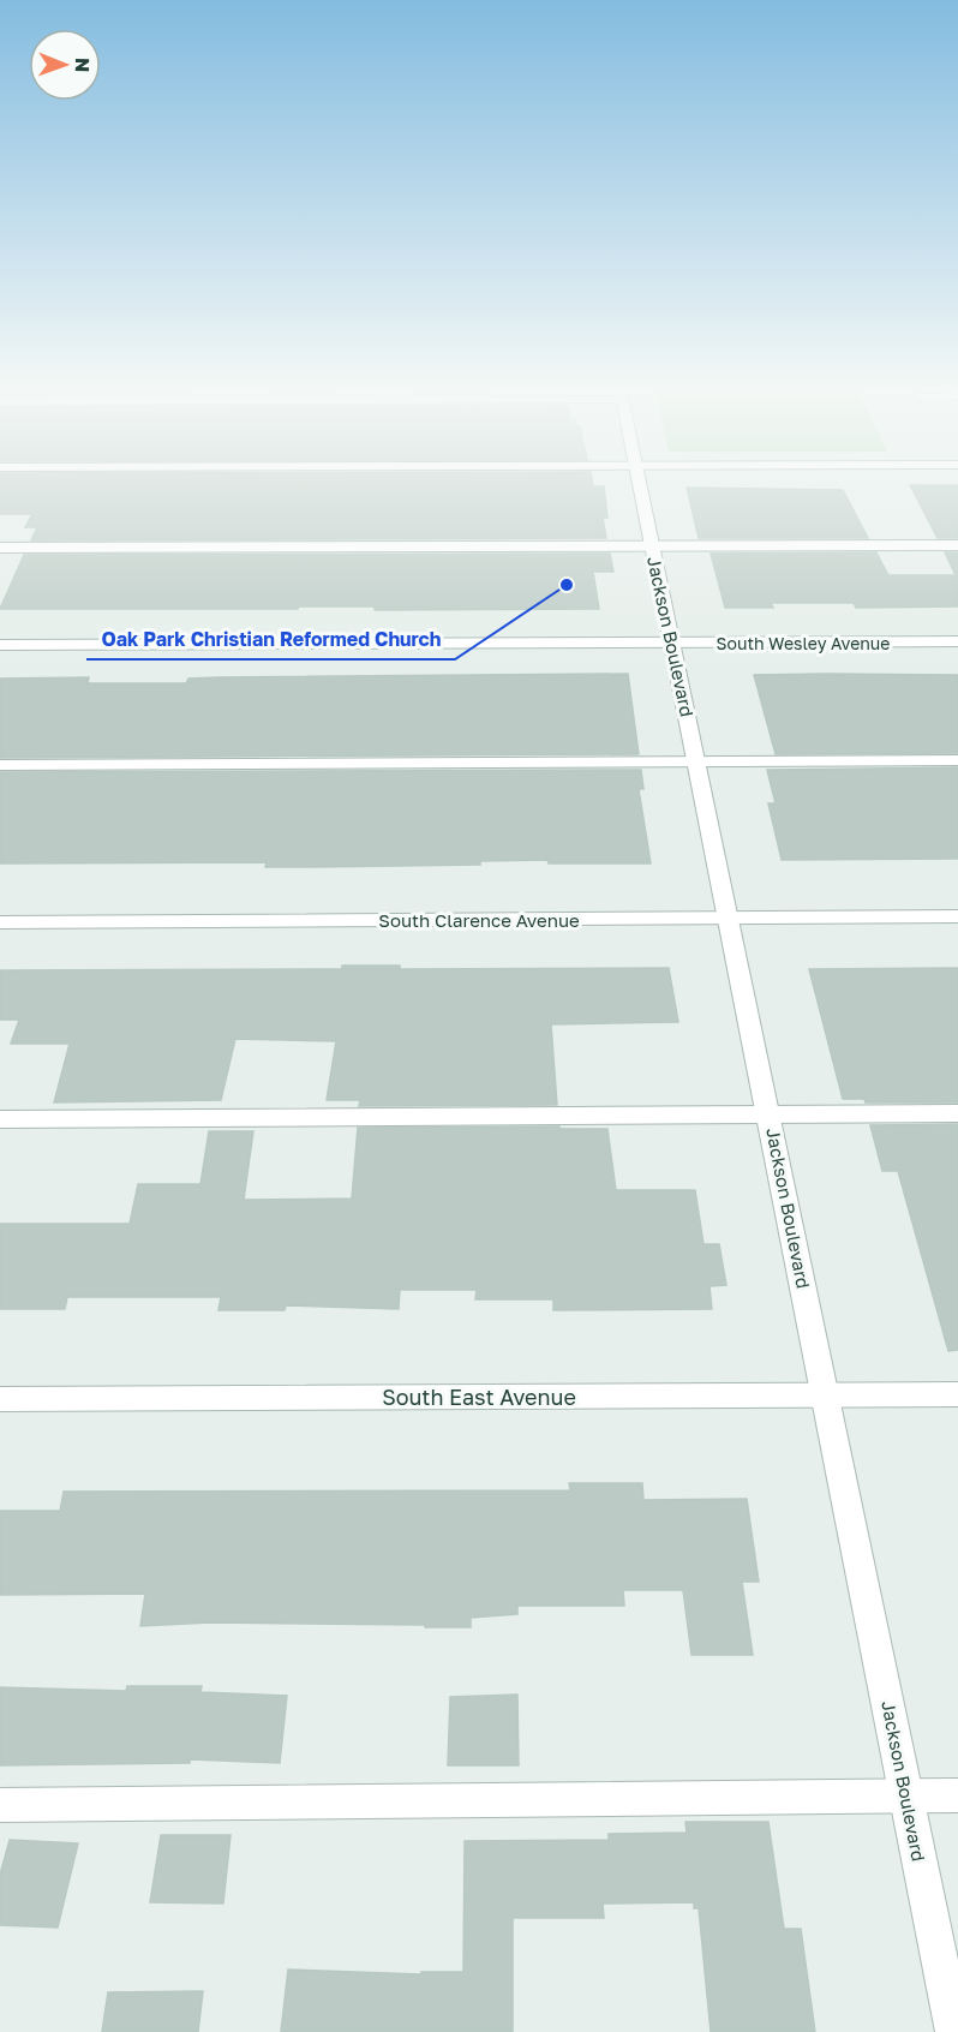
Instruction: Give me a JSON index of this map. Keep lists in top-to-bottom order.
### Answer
{
  "streets": {
    "street": [
      "Jackson Boulevard",
      "South Wesley Avenue",
      "South Clarence Avenue",
      "South East Avenue"
    ]
  },
  "crossings": [
    ["Jackson Boulevard", "South Wesley Avenue"],
    ["Jackson Boulevard", "South Clarence Avenue"],
    ["Jackson Boulevard", "South East Avenue"]
  ],
  "places": ["Oak Park Christian Reformed Church"],
  "north": "right"
}
